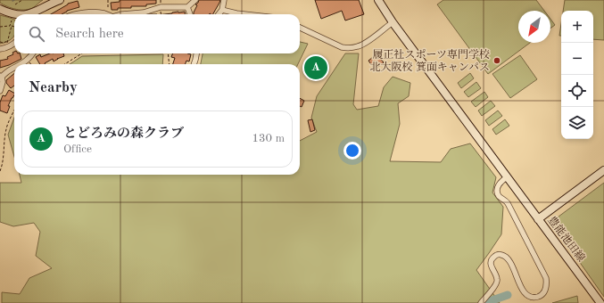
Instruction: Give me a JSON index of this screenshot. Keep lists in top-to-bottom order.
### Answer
{
  "streets": {
    "street": ["豊能池田線"]
  },
  "places": ["履正社スポーツ専門学校 北大阪校 箕面キャンパス"],
  "north": "bottom left",
  "page": {
    "map_buttons": ["+", "−"],
    "search": "Search here",
    "pins": "A",
    "heading": "Nearby",
    "list": [
      {
        "mark": "A",
        "name": "とどろみの森クラブ",
        "note": "Office",
        "value": "130 m"
      }
    ]
  }
}
